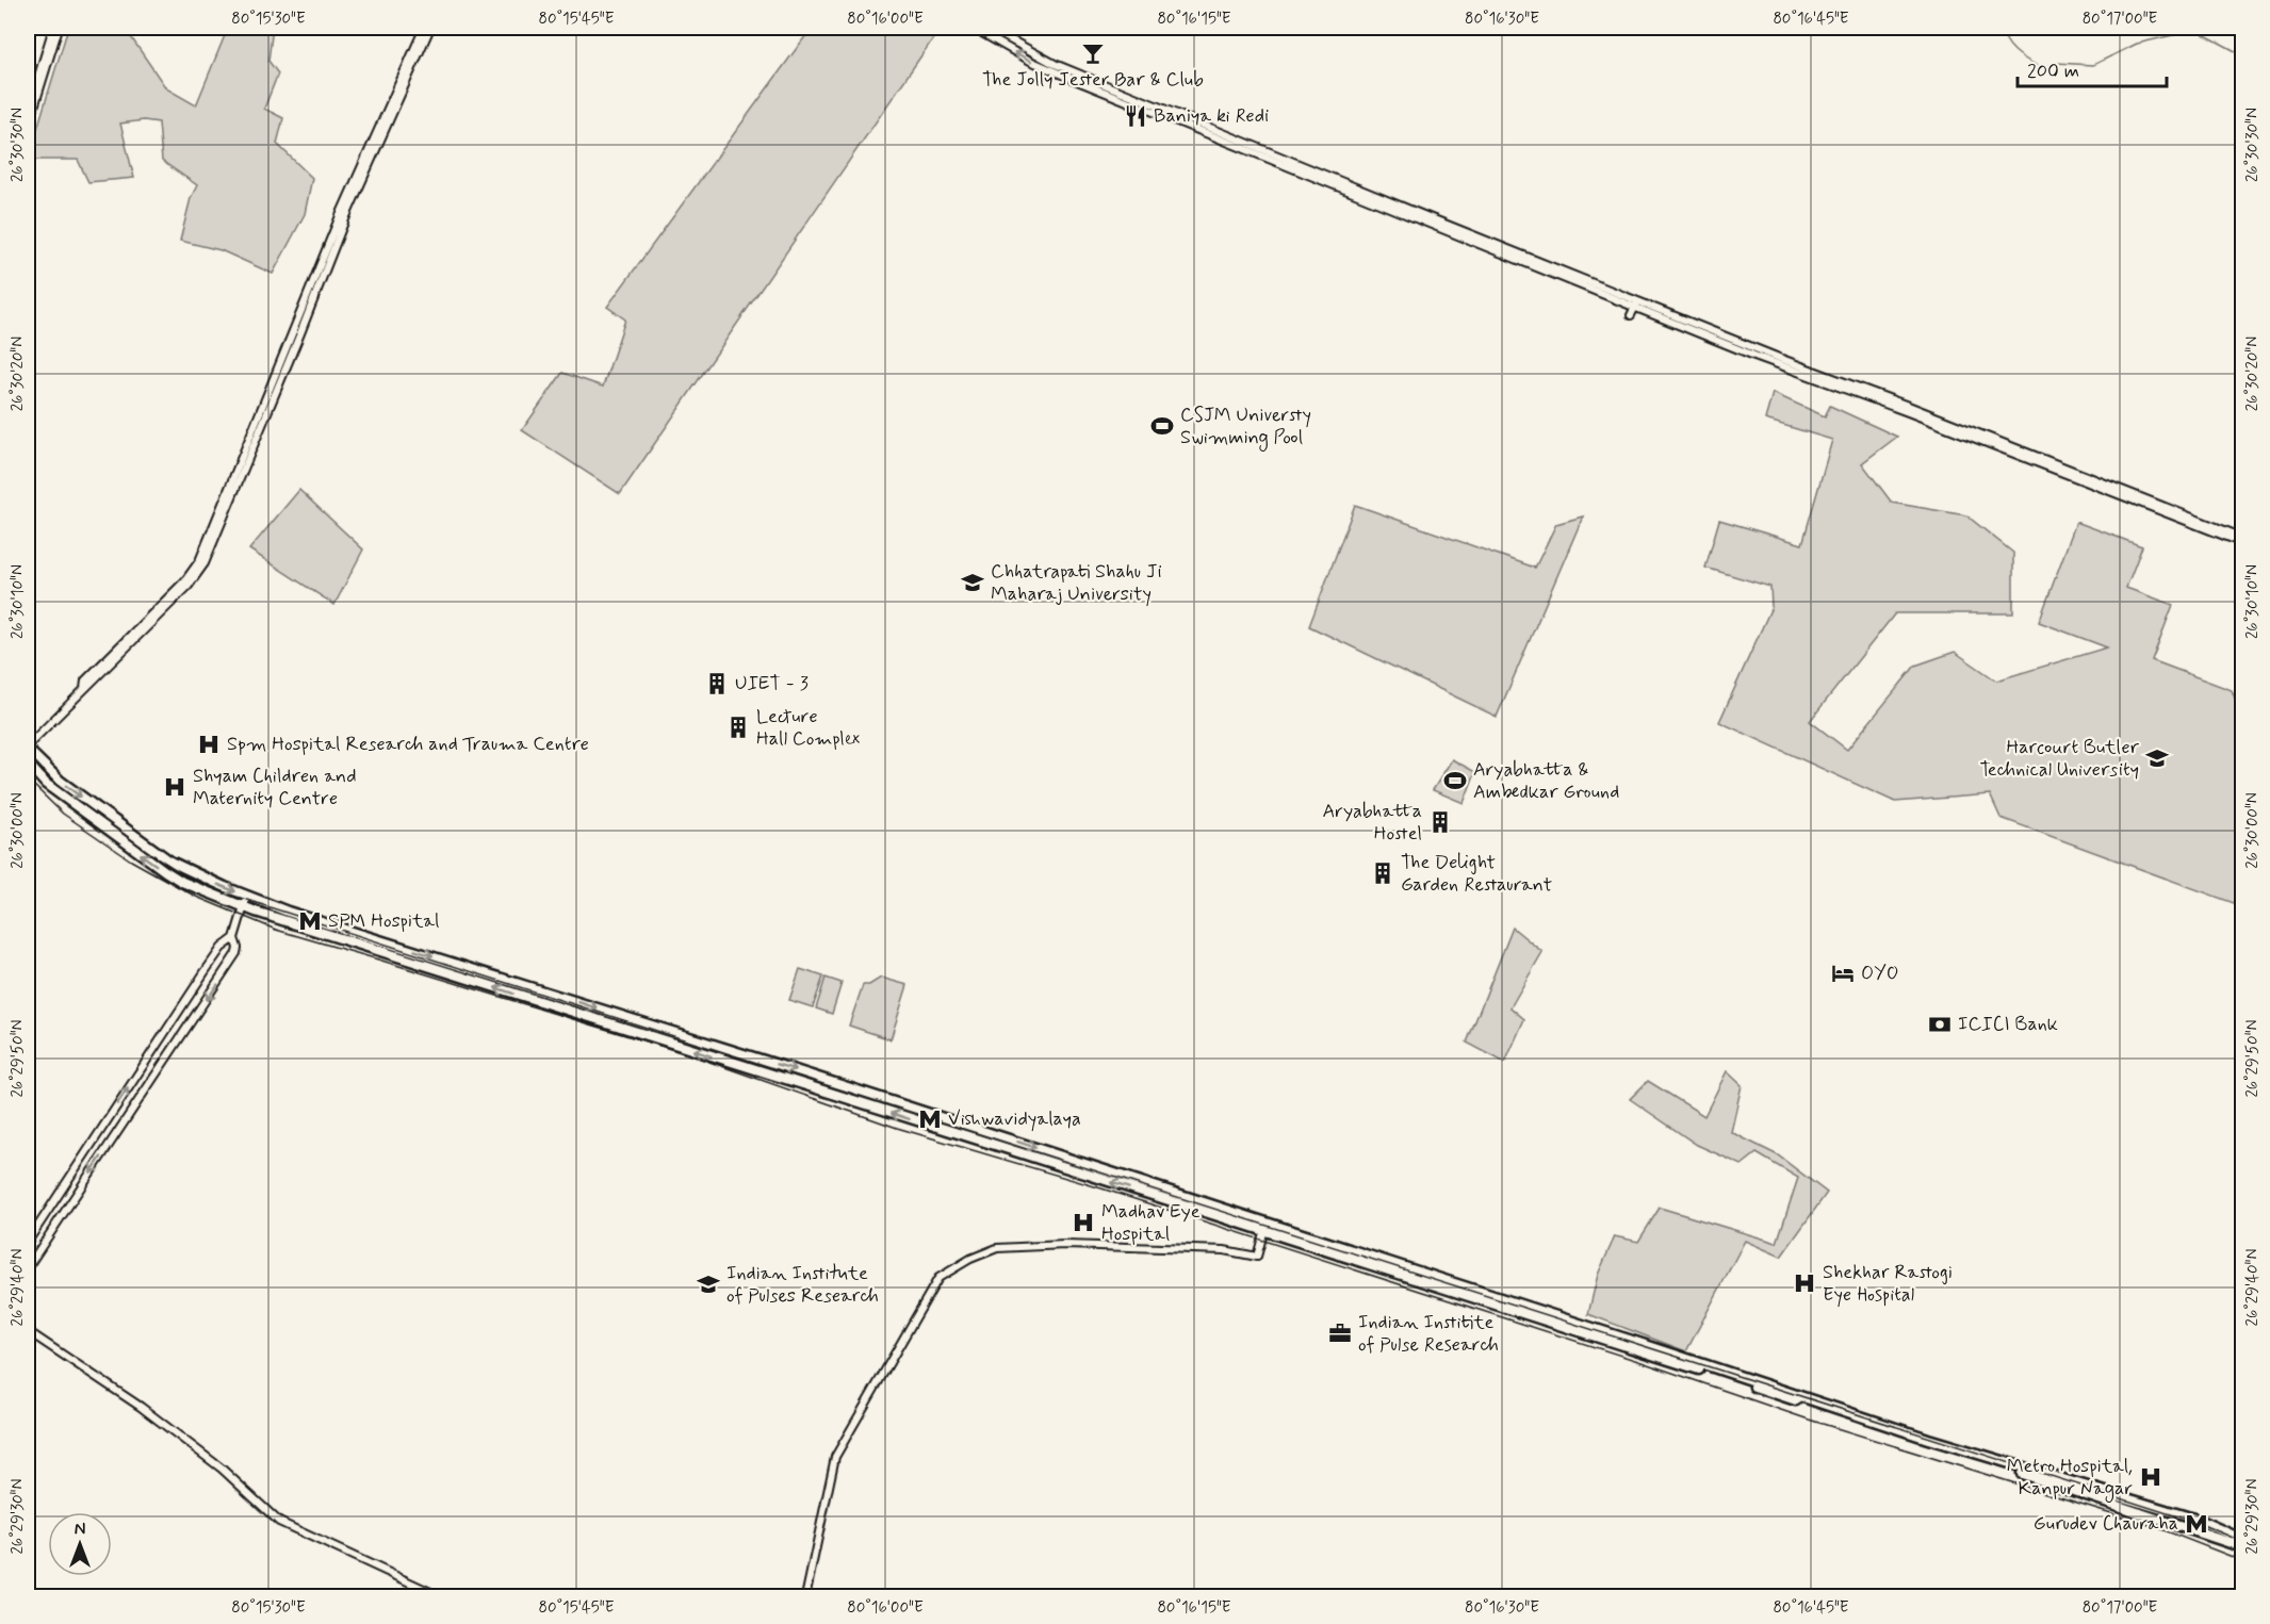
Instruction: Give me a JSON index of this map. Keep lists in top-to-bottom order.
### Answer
{
  "places": {
    "bar": ["The Jolly Jester Bar & Club"],
    "restaurant": ["Baniya ki Redi"],
    "sports": ["CSJM Universty Swimming Pool", "Aryabhatta & Ambedkar Ground"],
    "school or university": ["Chhatrapati Shahu Ji Maharaj University", "Harcourt Butler Technical University", "Indian Institute of Pulses Research"],
    "building": [
      "UIET - 3",
      "Lecture Hall Complex",
      "Aryabhatta Hostel",
      "The Delight Garden Restaurant"
    ],
    "hospital": [
      "Spm Hospital Research and Trauma Centre",
      "Shyam Children and Maternity Centre",
      "Madhav Eye Hospital",
      "Shekhar Rastogi Eye Hospital",
      "Metro Hospital, Kanpur Nagar"
    ],
    "metro station": ["SPM Hospital", "Vishwavidyalaya", "Gurudev Chauraha"],
    "hotel": ["OYO"],
    "bank": ["ICICI Bank"],
    "office": ["Indian Institite of Pulse Research"]
  },
  "scale_bar": "200 m",
  "north": "top",
  "coordinates": [
    "80°15'30\"E",
    "80°15'45\"E",
    "80°16'00\"E",
    "80°16'15\"E",
    "80°16'30\"E",
    "80°16'45\"E",
    "80°17'00\"E",
    "26°30'30\"N",
    "26°30'20\"N",
    "26°30'10\"N",
    "26°30'00\"N",
    "26°29'50\"N",
    "26°29'40\"N",
    "26°29'30\"N"
  ]
}
